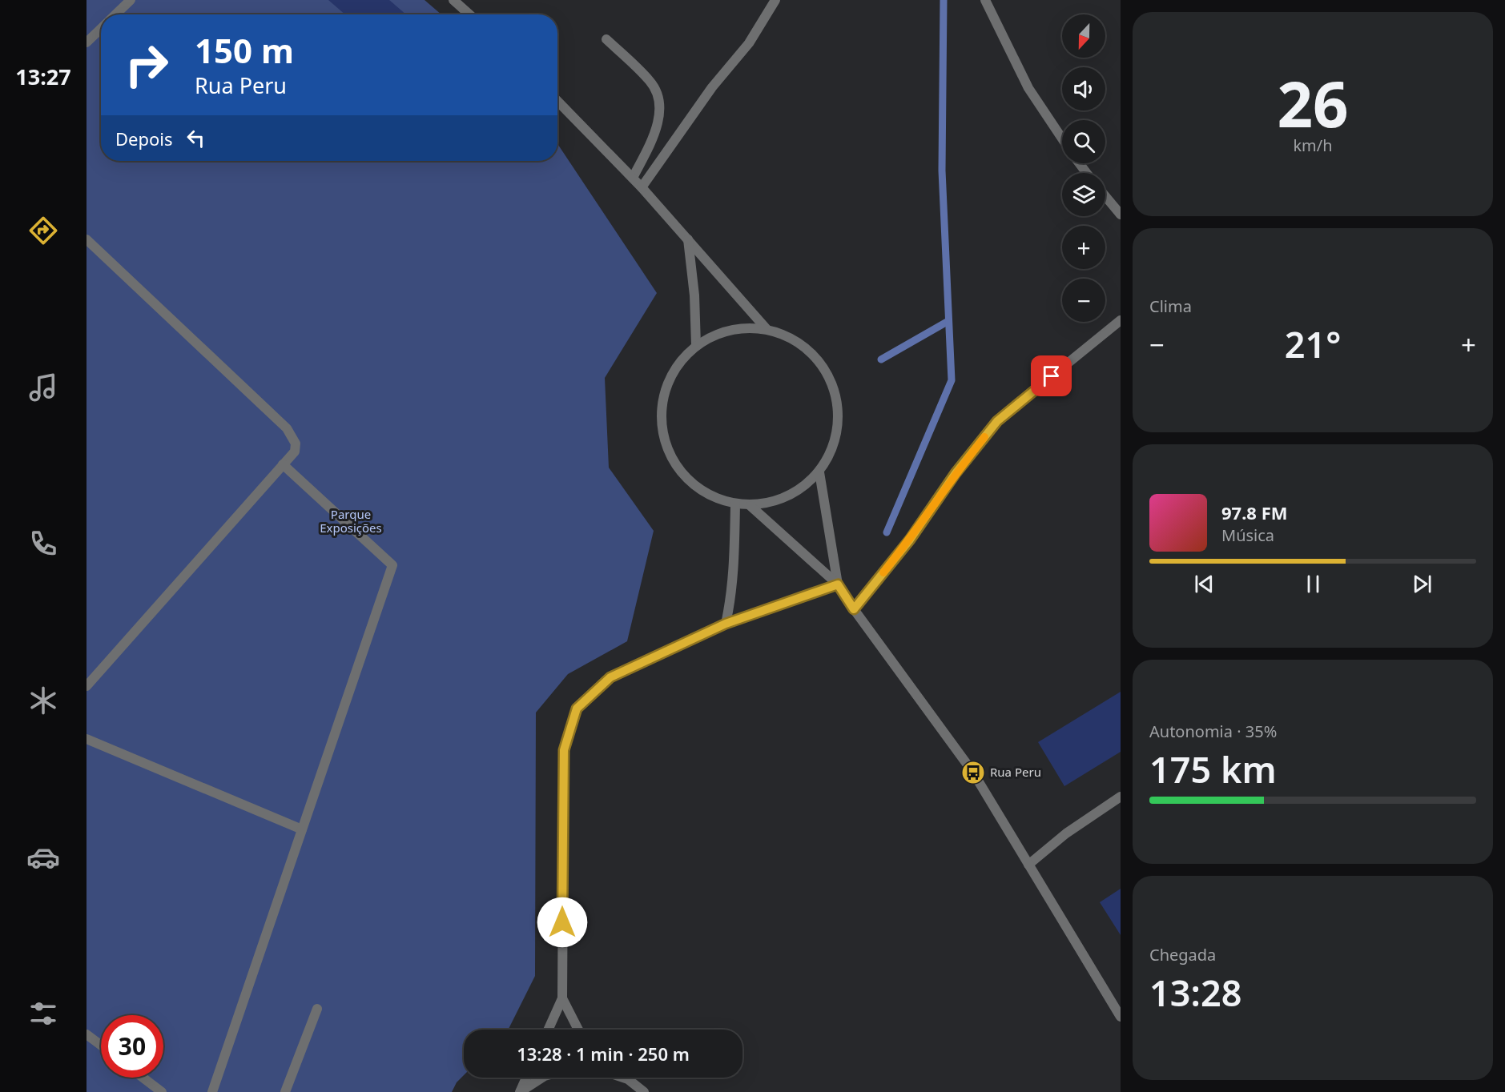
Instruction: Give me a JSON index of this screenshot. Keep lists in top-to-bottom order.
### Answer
{
  "parks": ["Parque Exposições"],
  "places": {
    "bus stop": ["Rua Peru"]
  },
  "north": "bottom",
  "page": {
    "tabs": "13:27",
    "tile": [
      ["26", "km/h"],
      "Clima",
      ["Autonomia · 35%", "175 km"],
      ["Chegada", "13:28"]
    ],
    "map_buttons": ["+", "−"],
    "turn": ["150 m", "Rua Peru"],
    "then": "Depois",
    "heat": ["−", "21°", "+"],
    "song": ["97.8 FM", "Música"],
    "limit": "30",
    "trip": "13:28 · 1 min · 250 m"
  }
}
